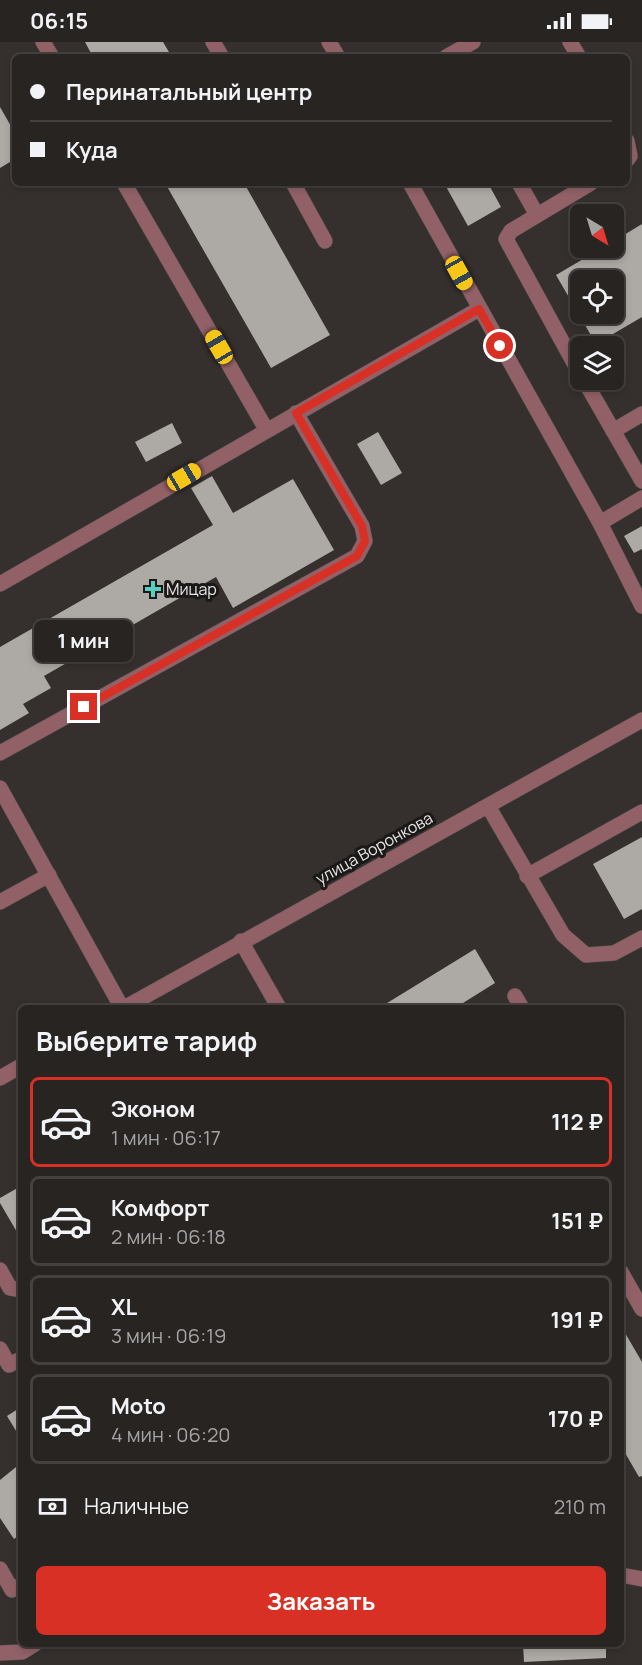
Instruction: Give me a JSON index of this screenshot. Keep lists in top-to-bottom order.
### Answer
{
  "streets": {
    "street": ["улица Воронкова"]
  },
  "places": {
    "health": ["Мицар"]
  },
  "north": "bottom right",
  "page": {
    "status": "06:15",
    "banner": ["Перинатальный центр", "Куда"],
    "bubble": "1 мин",
    "heading": "Выберите тариф",
    "list": [
      {
        "name": "Эконом",
        "note": "1 мин · 06:17",
        "value": "112 ₽"
      },
      {
        "name": "Комфорт",
        "note": "2 мин · 06:18",
        "value": "151 ₽"
      },
      {
        "name": "XL",
        "note": "3 мин · 06:19",
        "value": "191 ₽"
      },
      {
        "name": "Moto",
        "note": "4 мин · 06:20",
        "value": "170 ₽"
      }
    ],
    "pay": ["Наличные", "210 m"],
    "buttons": "Заказать"
  }
}
